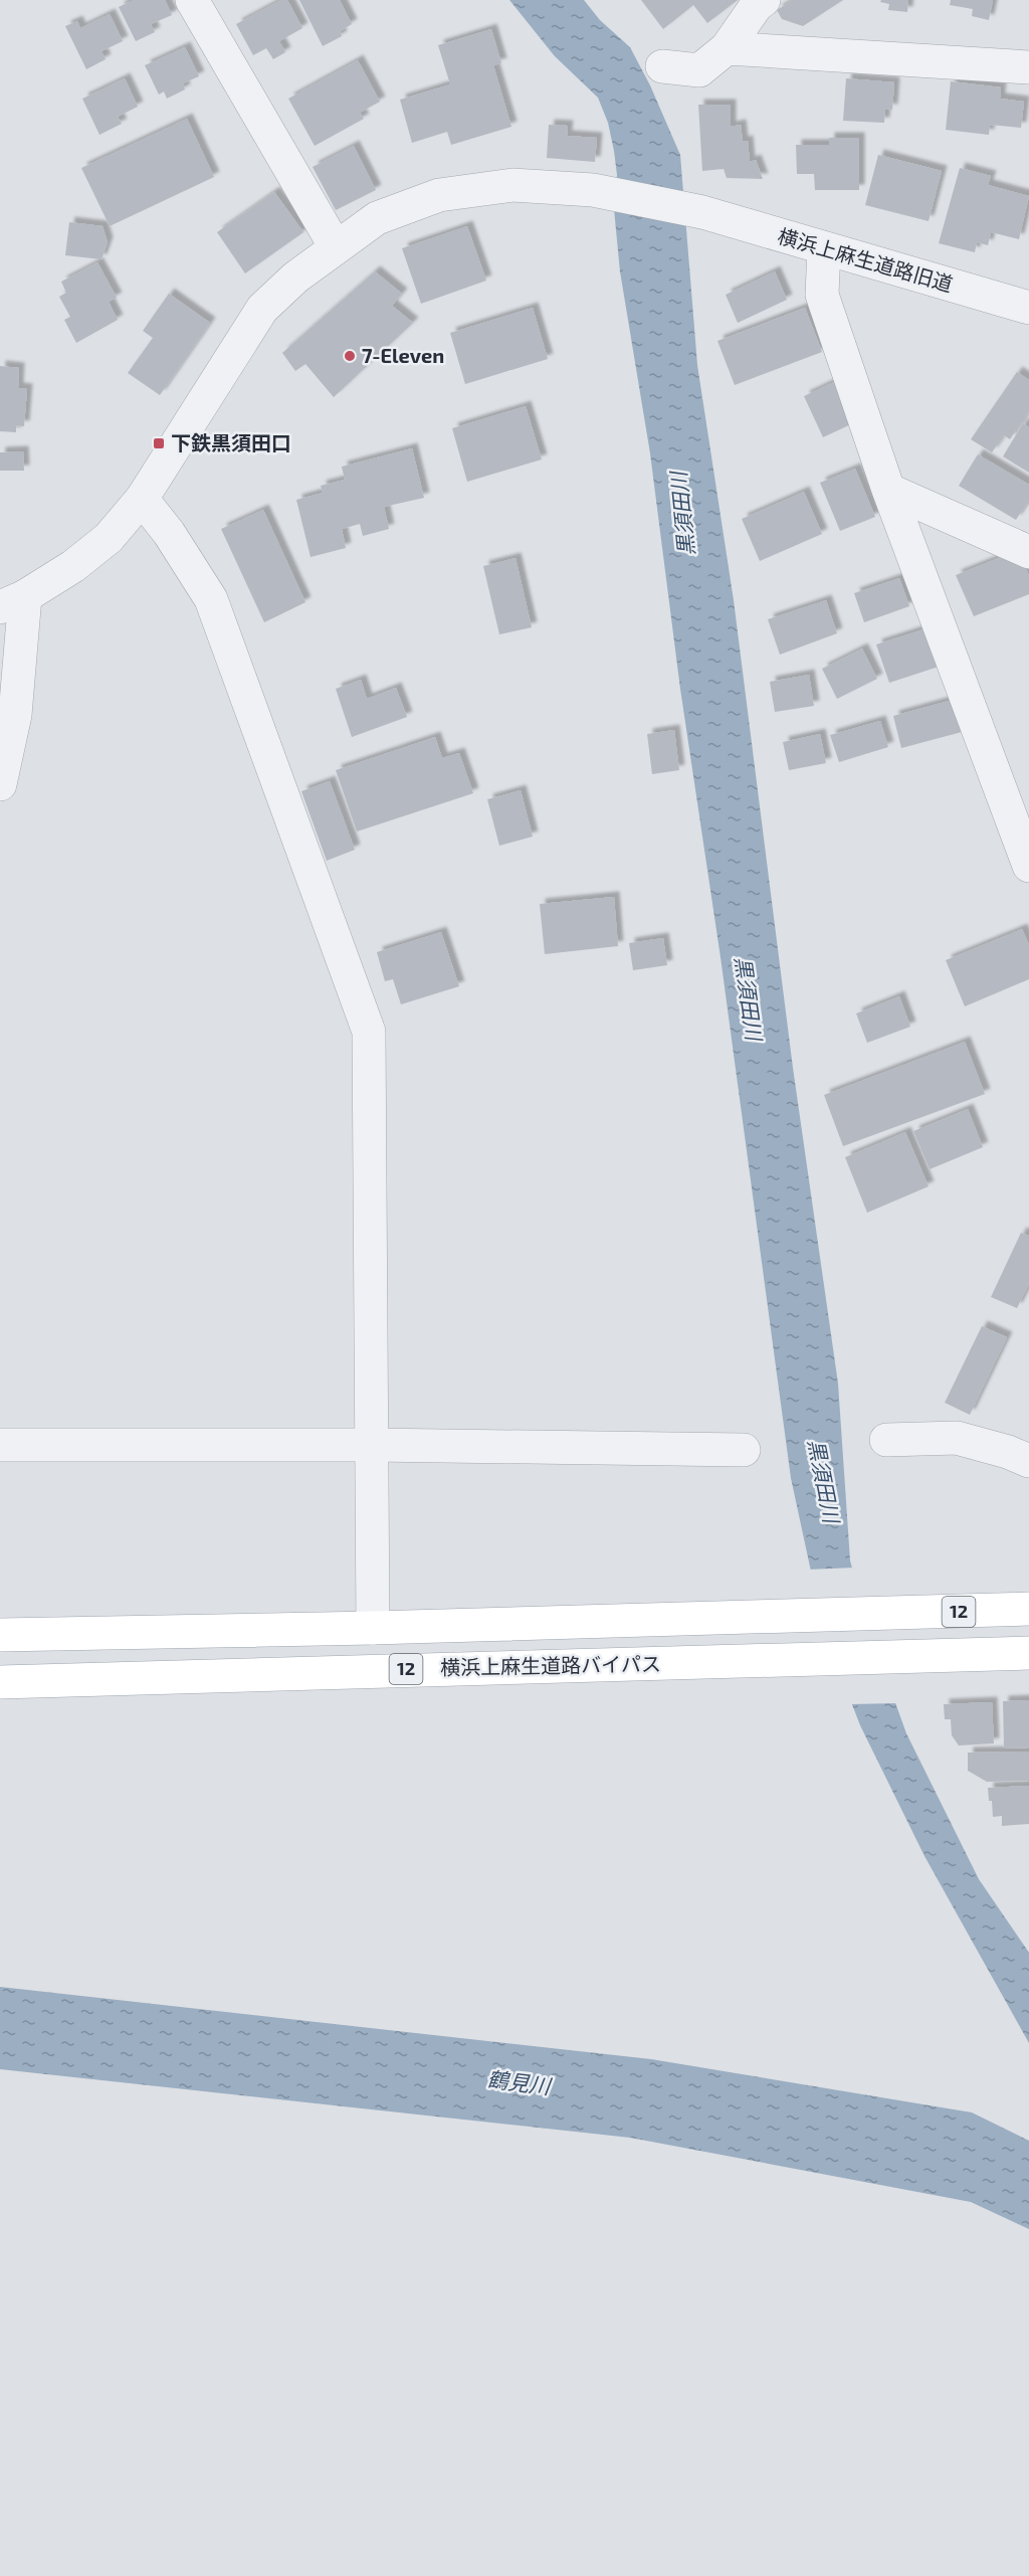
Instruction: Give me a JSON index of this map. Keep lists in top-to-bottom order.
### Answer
{
  "streets": {
    "main road": ["12", "横浜上麻生道路バイパス"],
    "street": ["横浜上麻生道路旧道"]
  },
  "water": ["黒須田川", "鶴見川"],
  "places": {
    "other": ["7-Eleven"],
    "transit": ["下鉄黒須田口"]
  }
}
